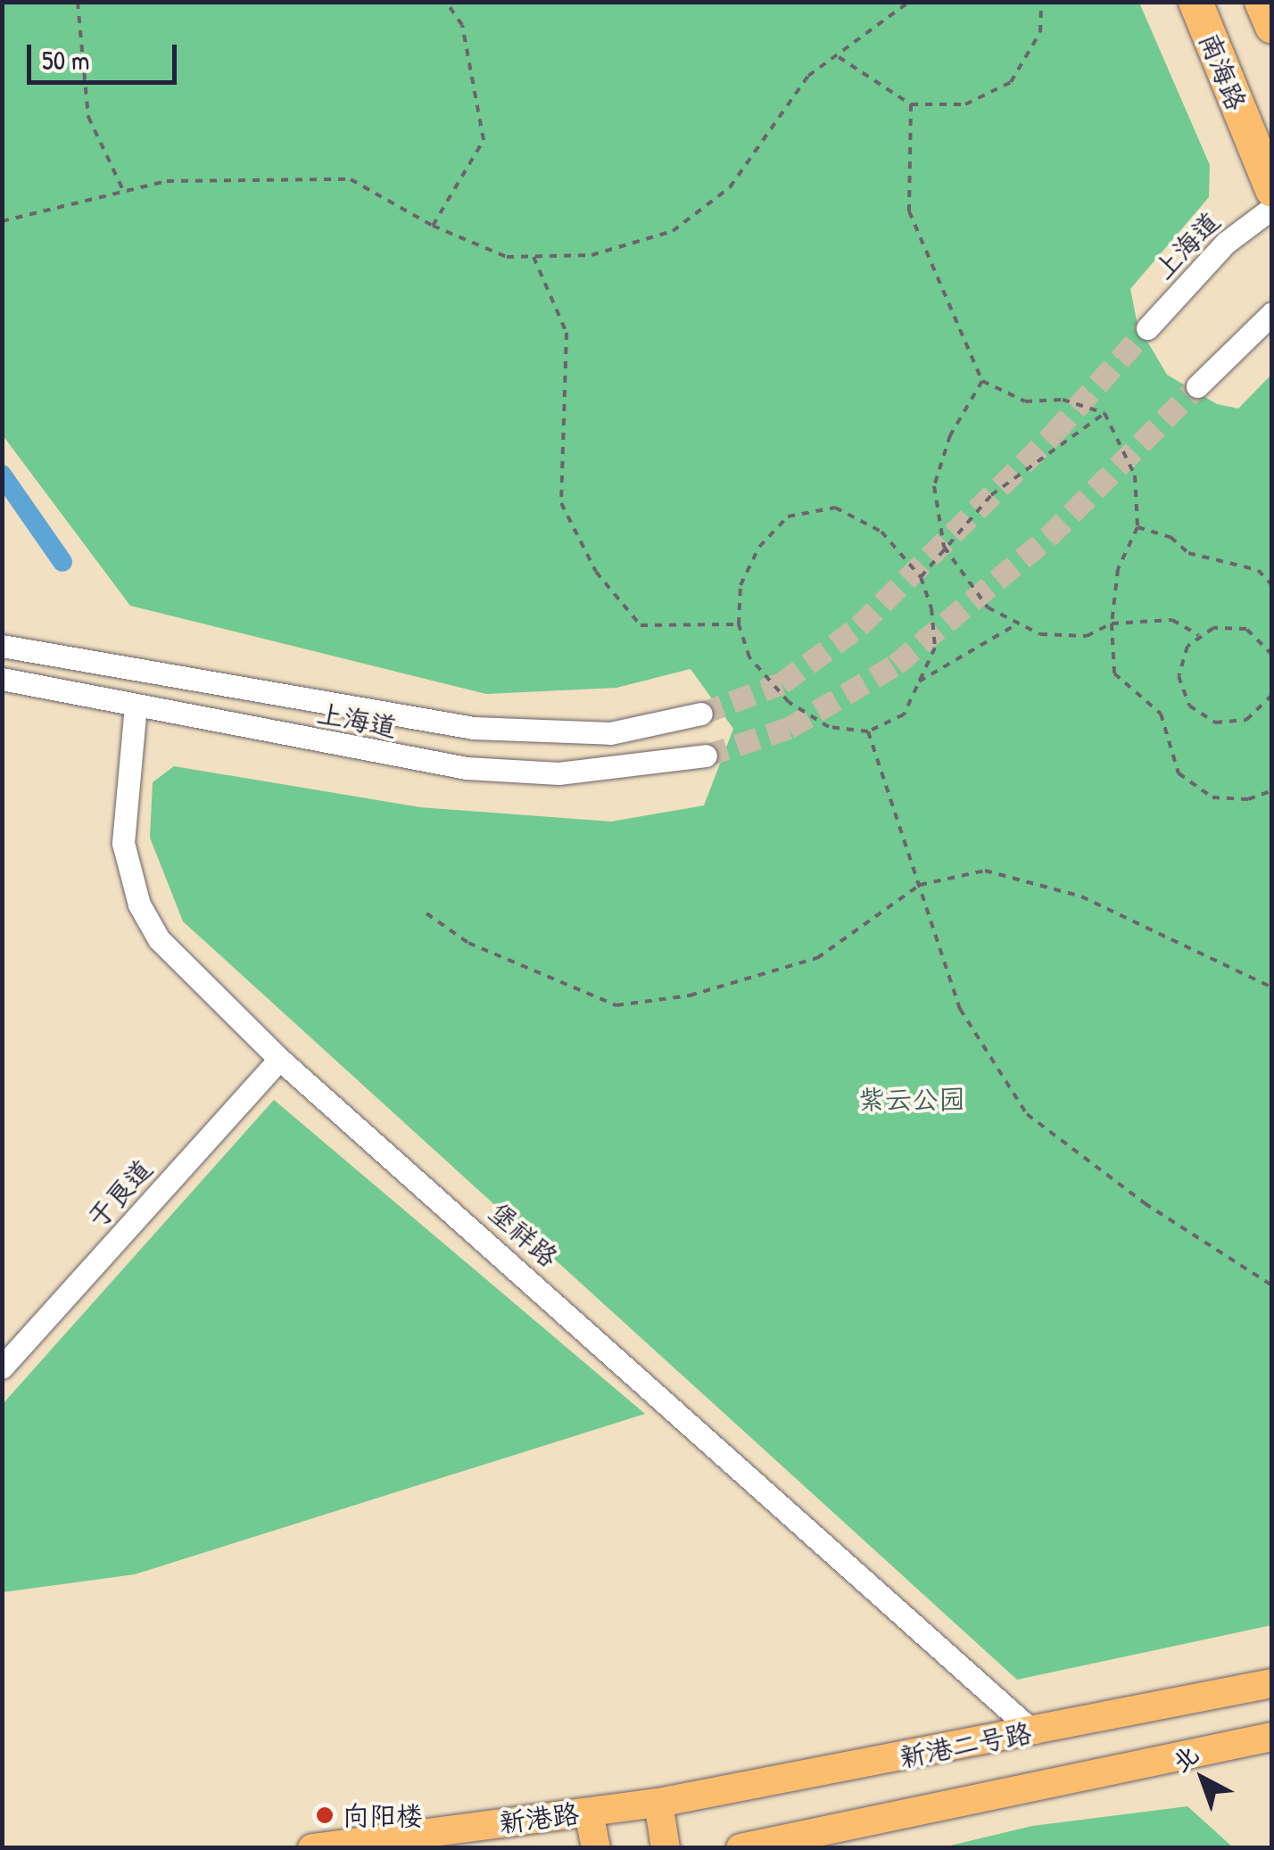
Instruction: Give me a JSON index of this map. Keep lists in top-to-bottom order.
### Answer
{
  "streets": {
    "highway": ["南海路"],
    "main road": ["新港二号路", "新港路"],
    "street": ["上海道", "于良道", "堡祥路"]
  },
  "crossings": [
    ["上海道", "堡祥路"],
    ["于良道", "堡祥路"],
    ["堡祥路", "新港二号路"],
    ["新港二号路", "新港路"]
  ],
  "parks": ["紫云公园"],
  "places": ["向阳楼"],
  "scale_bar": "50 m",
  "north": "top left"
}
